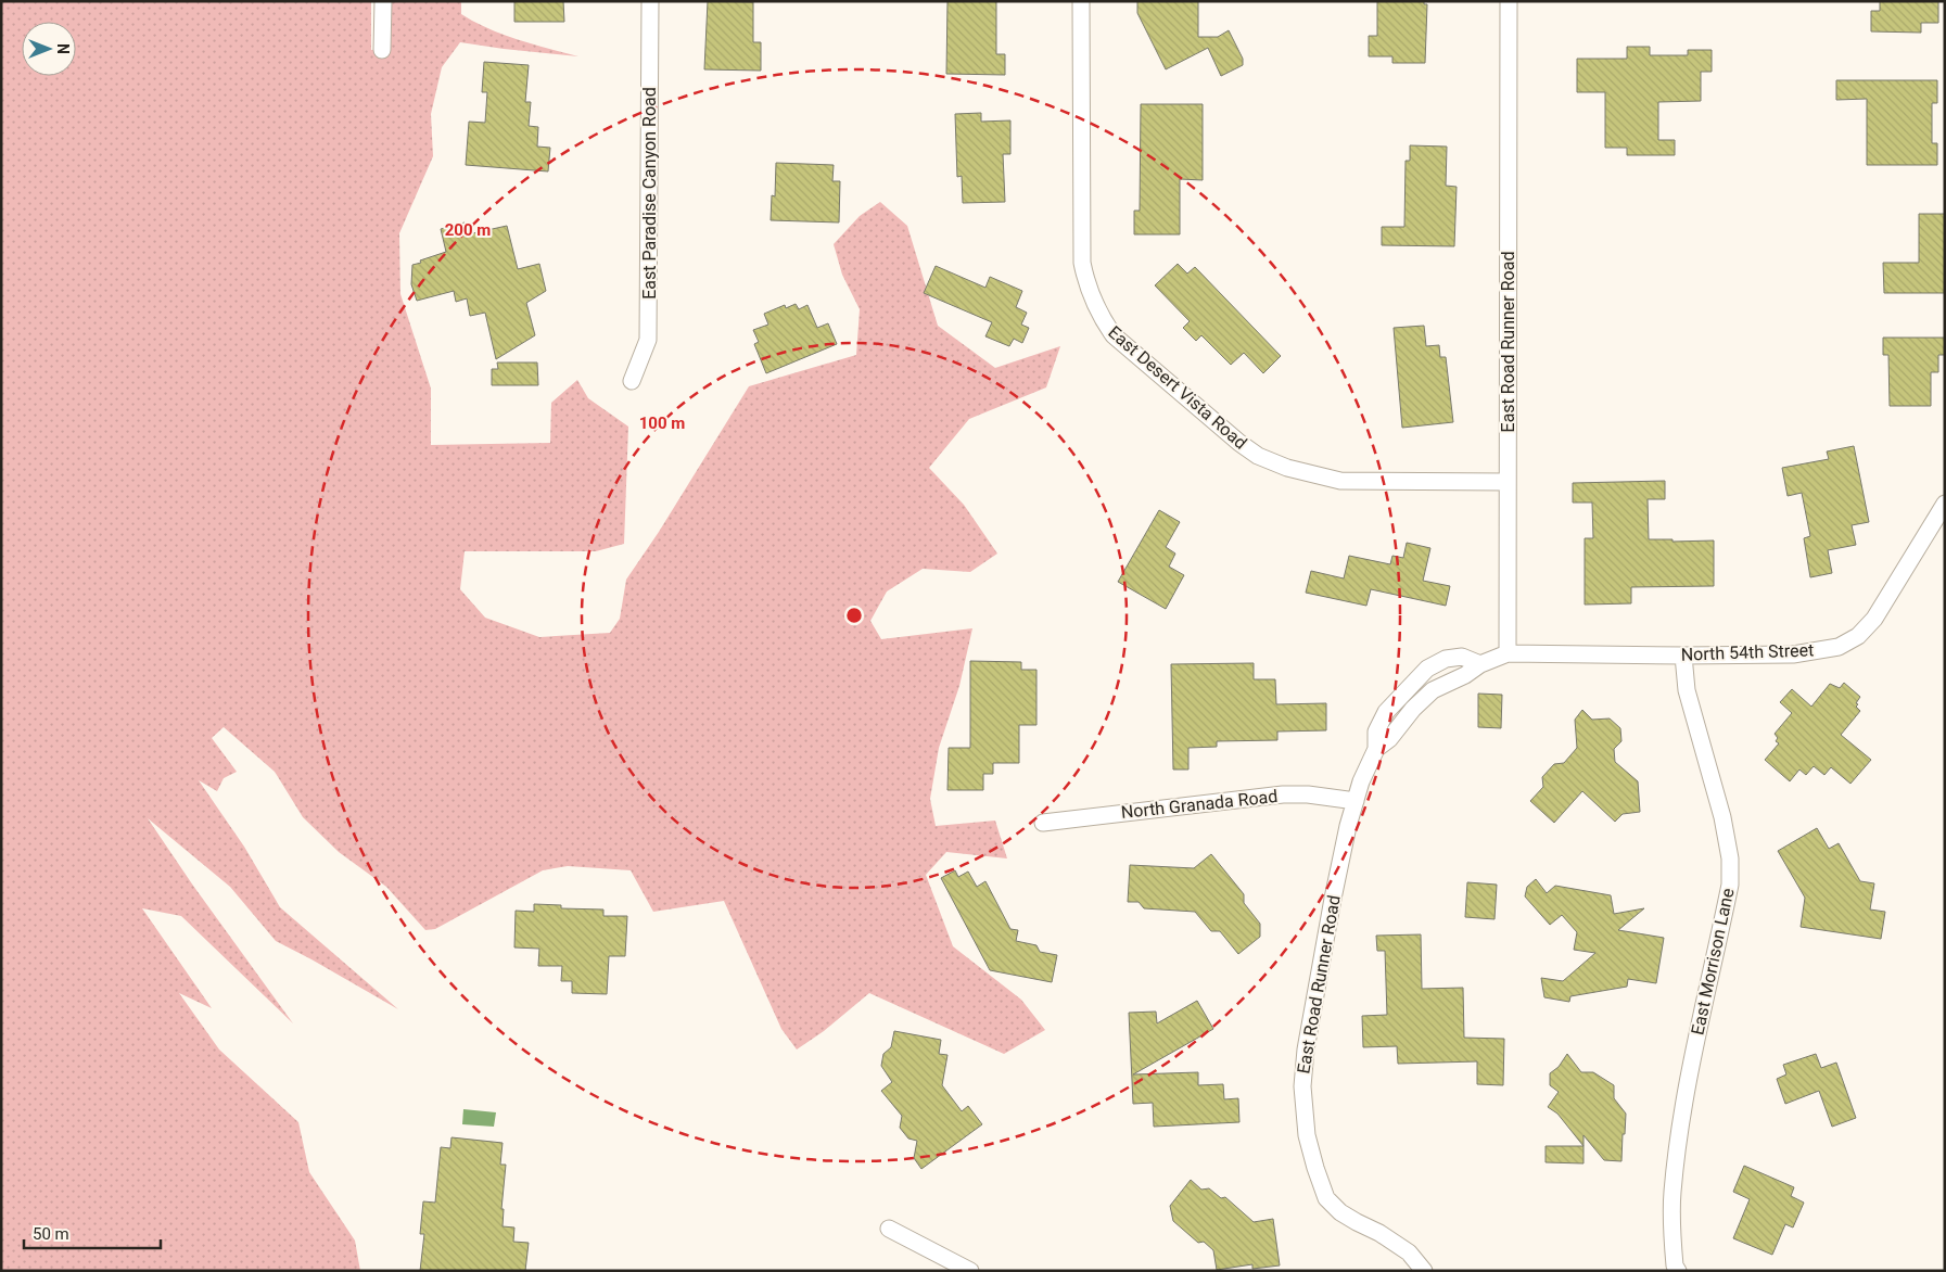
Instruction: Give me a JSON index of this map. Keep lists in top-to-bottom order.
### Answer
{
  "streets": {
    "street": [
      "East Paradise Canyon Road",
      "East Road Runner Road",
      "East Desert Vista Road",
      "North 54th Street",
      "North Granada Road",
      "East Morrison Lane"
    ]
  },
  "crossings": [
    ["East Road Runner Road", "East Desert Vista Road"],
    ["East Road Runner Road", "North 54th Street"],
    ["East Road Runner Road", "North Granada Road"],
    ["North 54th Street", "East Morrison Lane"]
  ],
  "scale_bar": "50 m",
  "north": "right",
  "rings": ["200 m", "100 m"]
}
